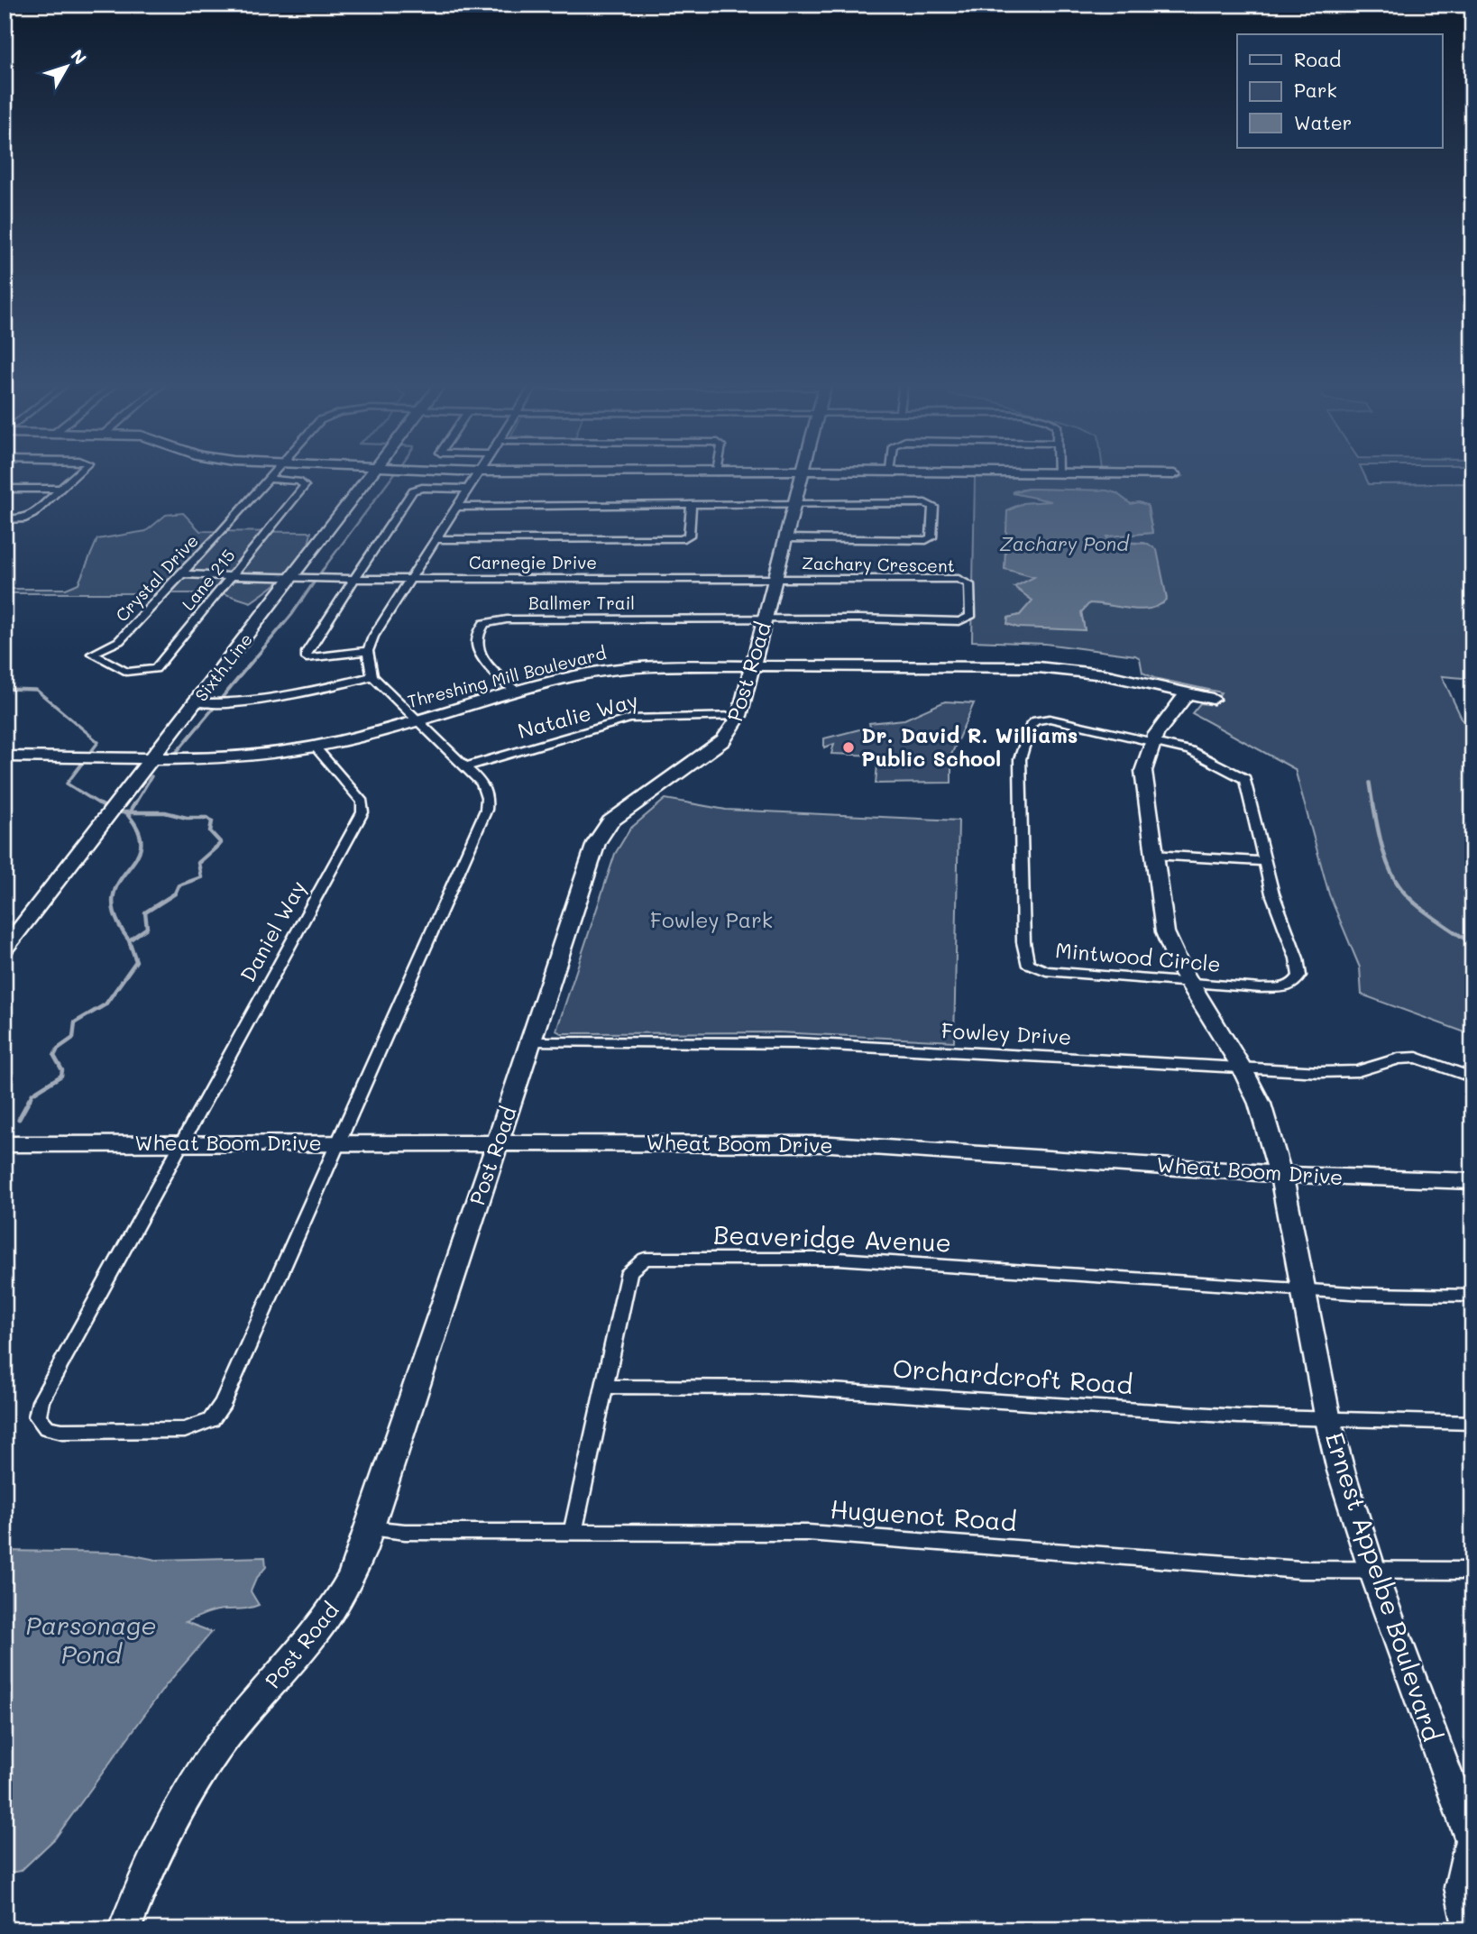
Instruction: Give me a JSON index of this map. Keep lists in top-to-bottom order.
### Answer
{
  "streets": {
    "street": [
      "Carnegie Drive",
      "Zachary Crescent",
      "Crystal Drive",
      "Lane 215",
      "Ballmer Trail",
      "Sixth Line",
      "Post Road",
      "Threshing Mill Boulevard",
      "Natalie Way",
      "Daniel Way",
      "Mintwood Circle",
      "Fowley Drive",
      "Wheat Boom Drive",
      "Beaveridge Avenue",
      "Orchardcroft Road",
      "Huguenot Road",
      "Ernest Appelbe Boulevard"
    ]
  },
  "crossings": [
    ["Carnegie Drive", "Zachary Crescent"],
    ["Carnegie Drive", "Crystal Drive"],
    ["Carnegie Drive", "Lane 215"],
    ["Carnegie Drive", "Sixth Line"],
    ["Carnegie Drive", "Post Road"],
    ["Zachary Crescent", "Ballmer Trail"],
    ["Zachary Crescent", "Post Road"],
    ["Crystal Drive", "Lane 215"],
    ["Ballmer Trail", "Post Road"],
    ["Ballmer Trail", "Threshing Mill Boulevard"],
    ["Sixth Line", "Threshing Mill Boulevard"],
    ["Post Road", "Threshing Mill Boulevard"],
    ["Post Road", "Natalie Way"],
    ["Post Road", "Fowley Drive"],
    ["Post Road", "Wheat Boom Drive"],
    ["Post Road", "Huguenot Road"],
    ["Threshing Mill Boulevard", "Daniel Way"],
    ["Threshing Mill Boulevard", "Ernest Appelbe Boulevard"],
    ["Daniel Way", "Wheat Boom Drive"],
    ["Mintwood Circle", "Ernest Appelbe Boulevard"],
    ["Fowley Drive", "Ernest Appelbe Boulevard"],
    ["Wheat Boom Drive", "Ernest Appelbe Boulevard"],
    ["Beaveridge Avenue", "Orchardcroft Road"],
    ["Beaveridge Avenue", "Huguenot Road"],
    ["Beaveridge Avenue", "Ernest Appelbe Boulevard"],
    ["Orchardcroft Road", "Ernest Appelbe Boulevard"],
    ["Huguenot Road", "Ernest Appelbe Boulevard"]
  ],
  "water": ["Zachary Pond", "Parsonage Pond"],
  "parks": ["Fowley Park"],
  "places": ["Dr. David R. Williams Public School"],
  "legend": ["Road", "Park", "Water"],
  "north": "top right"
}
